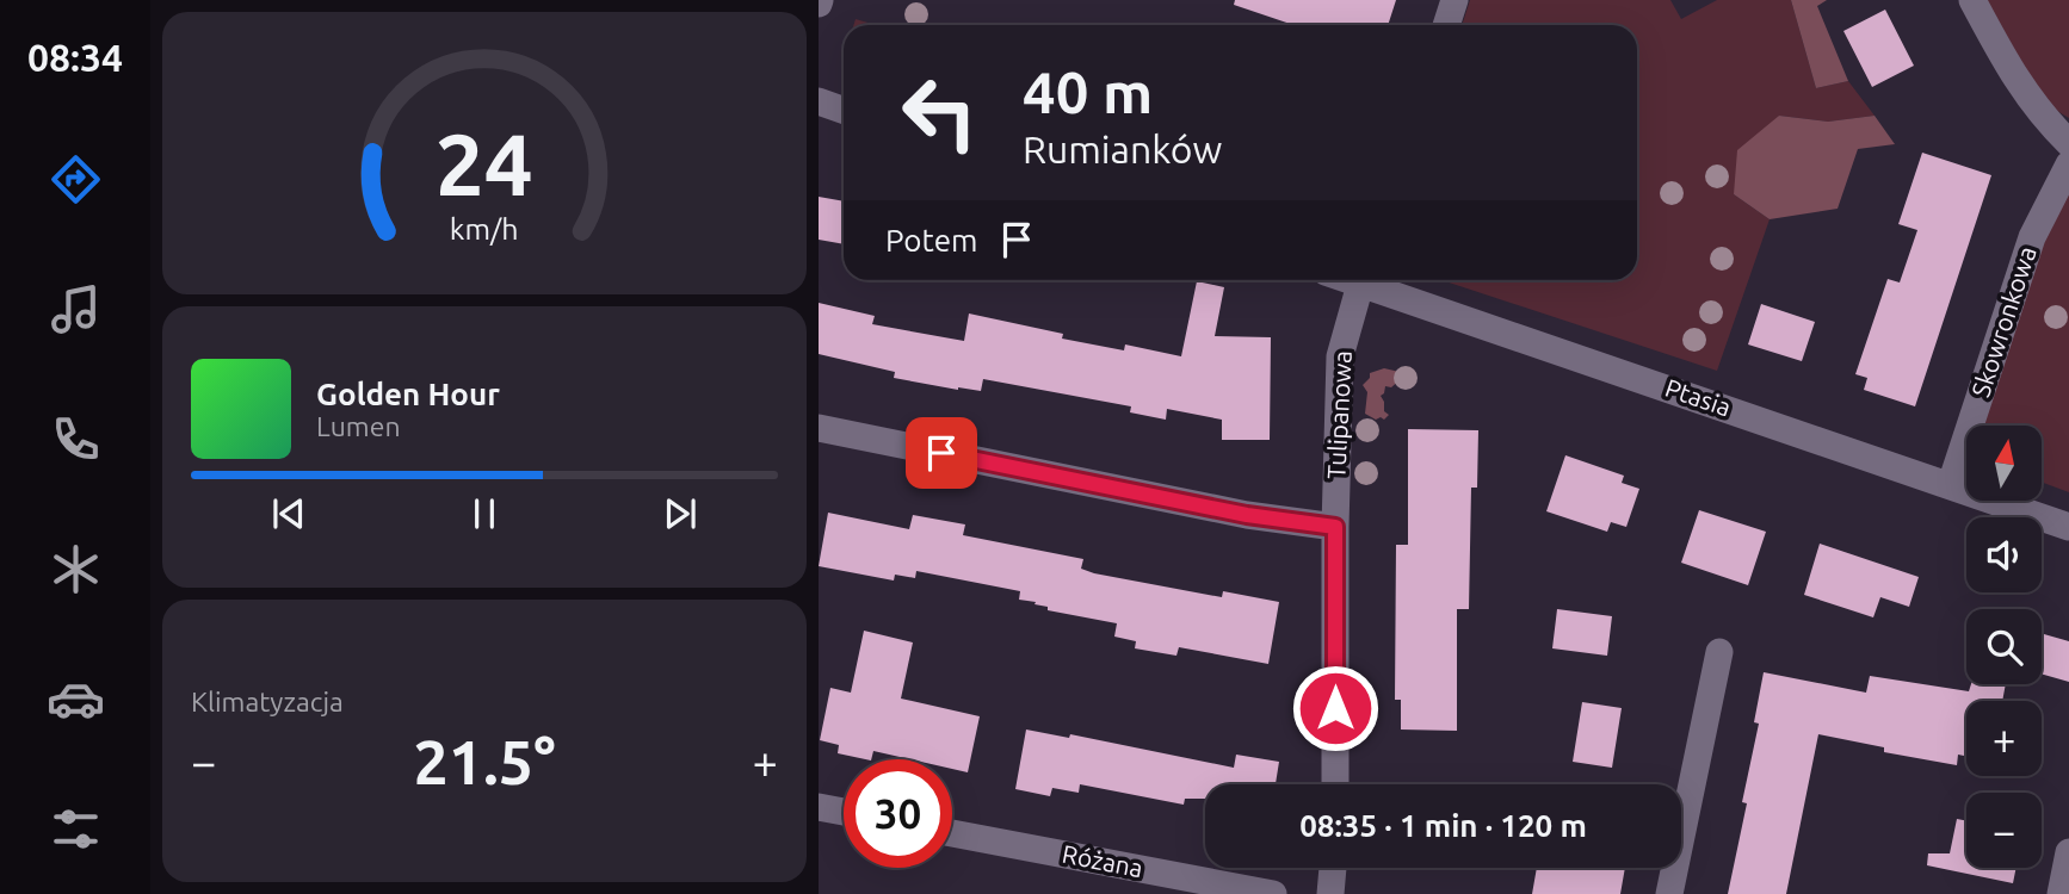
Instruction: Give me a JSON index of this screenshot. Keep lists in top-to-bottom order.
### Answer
{
  "streets": {
    "street": [
      "Skowronkowa",
      "Ptasia",
      "Tulipanowa",
      "Różana"
    ]
  },
  "crossings": [
    ["Skowronkowa", "Ptasia"]
  ],
  "north": "top",
  "page": {
    "tabs": "08:34",
    "turn": ["40 m", "Rumianków"],
    "then": "Potem",
    "song": ["Golden Hour", "Lumen"],
    "map_buttons": ["+", "−"],
    "tile": "Klimatyzacja",
    "heat": ["−", "21.5°", "+"],
    "limit": "30",
    "trip": "08:35 · 1 min · 120 m",
    "gauge": ["24", "km/h"]
  }
}
